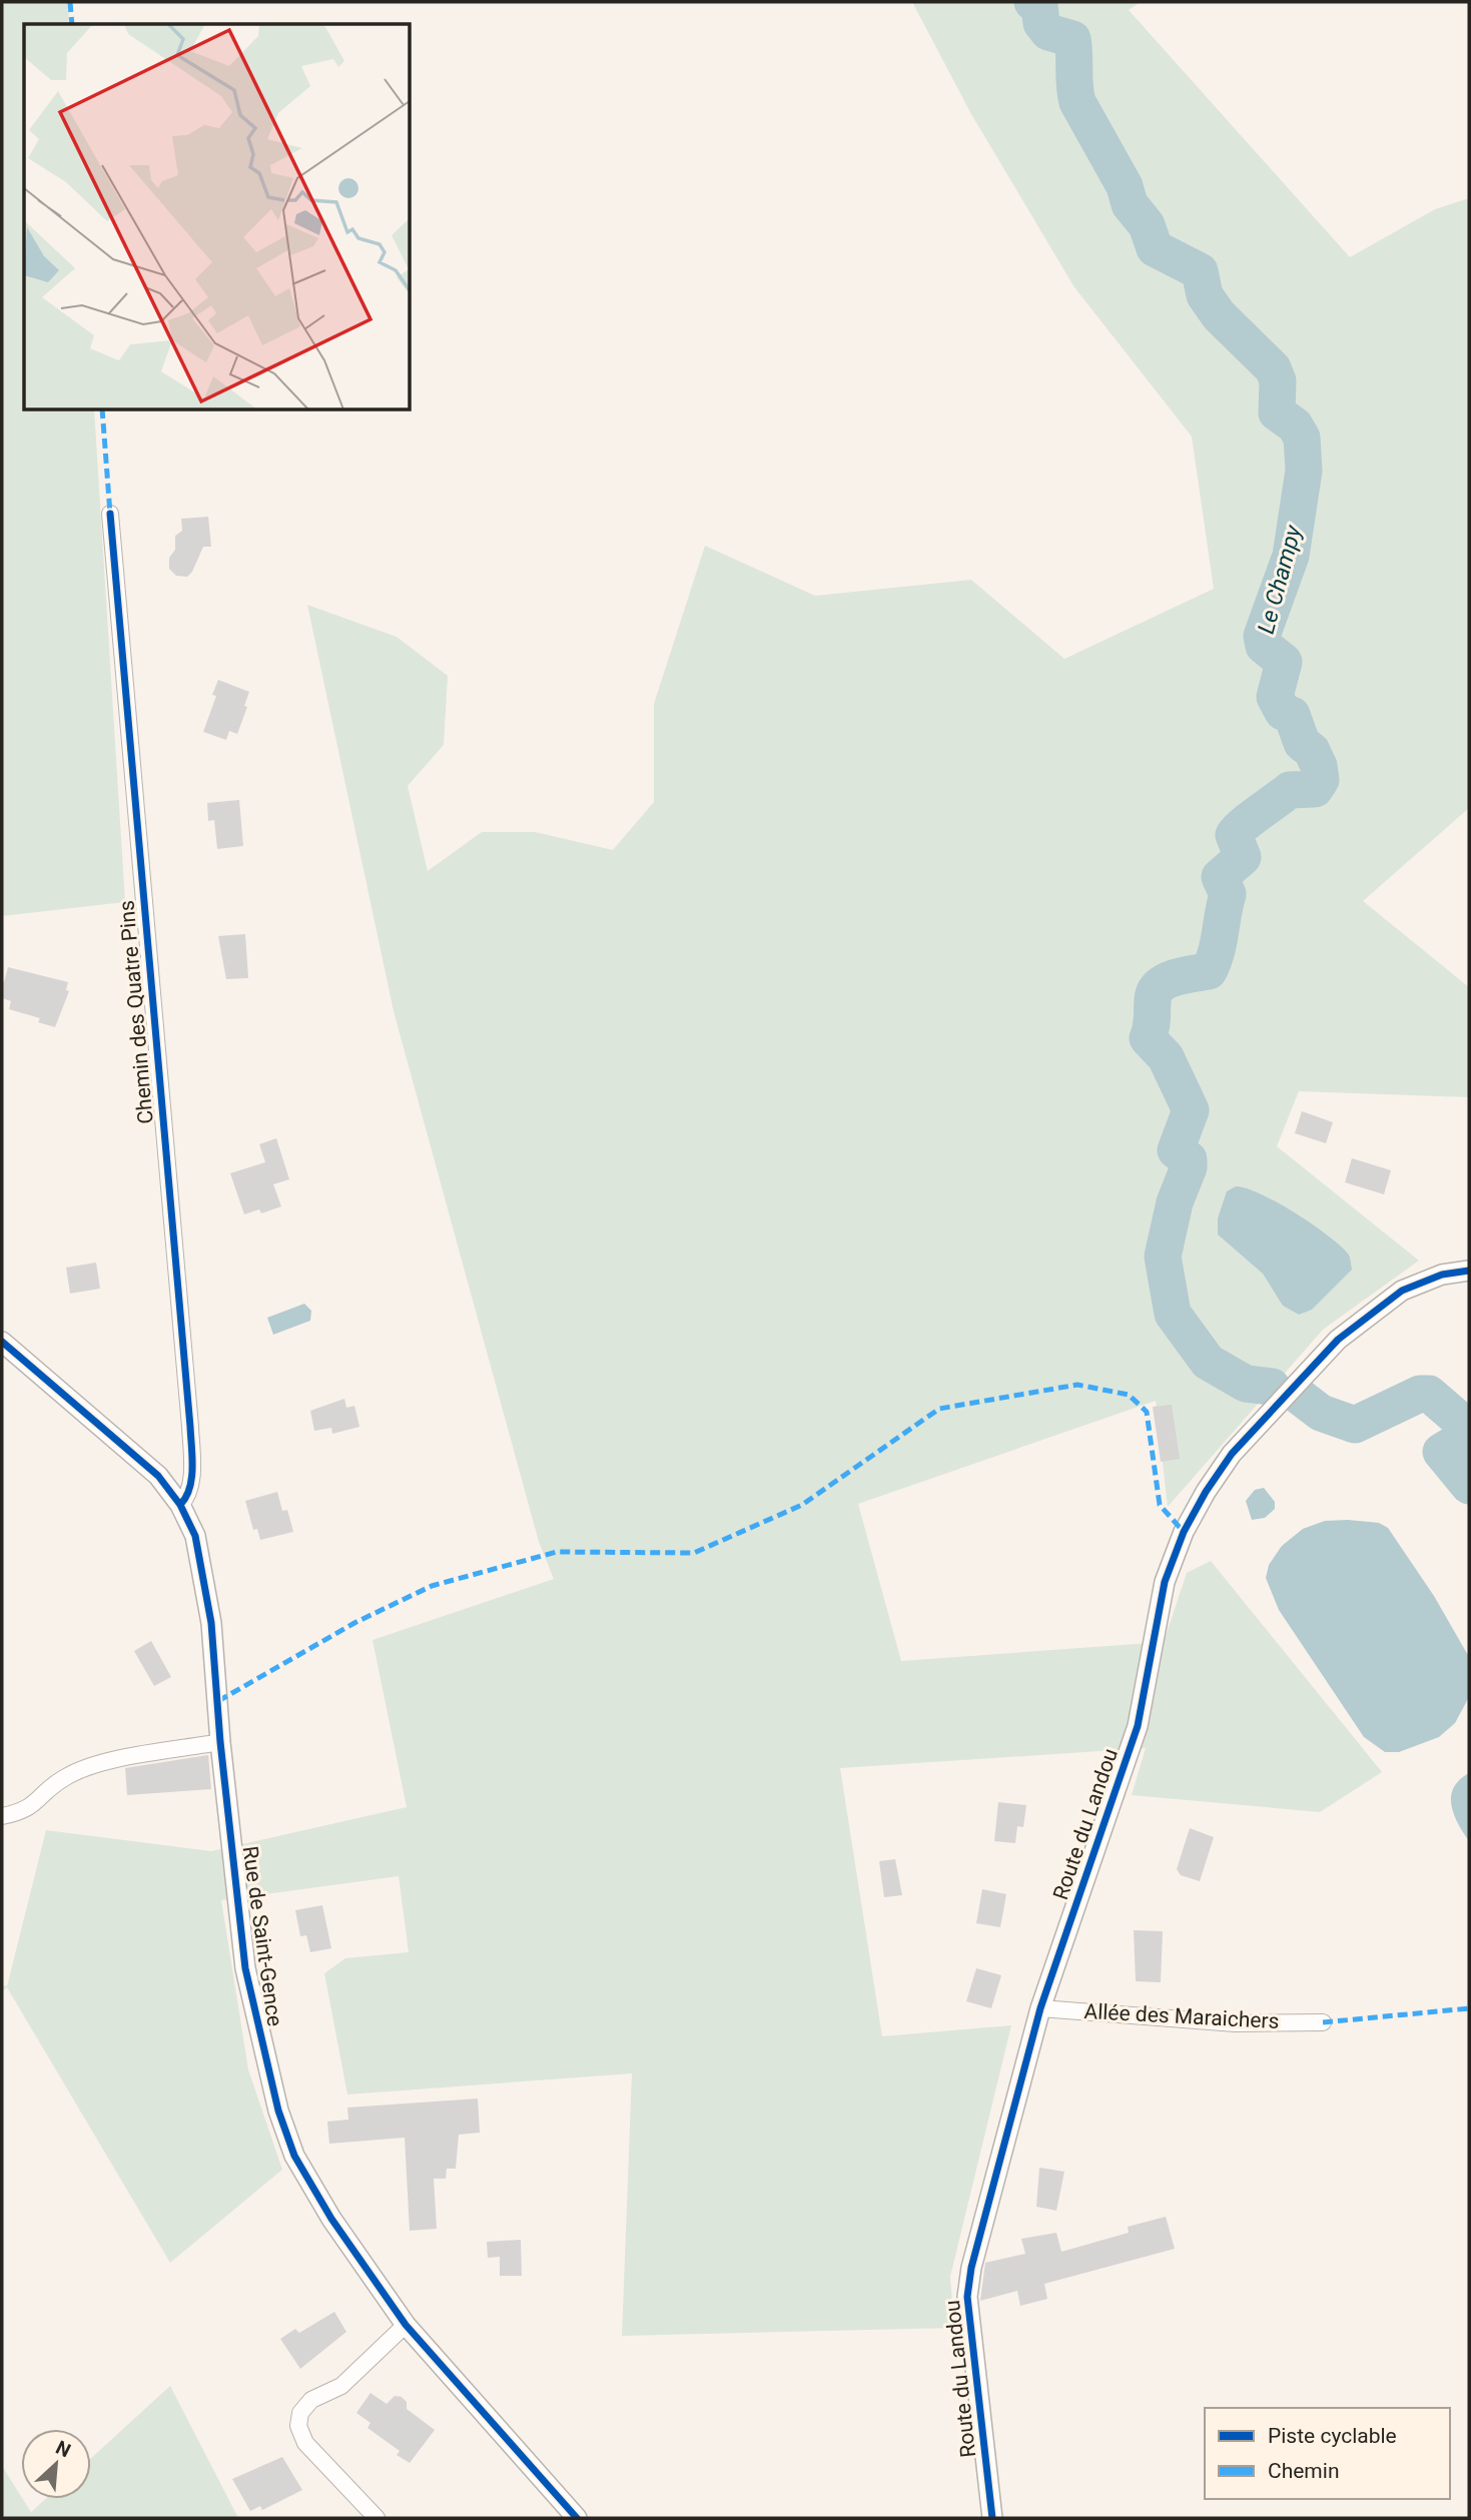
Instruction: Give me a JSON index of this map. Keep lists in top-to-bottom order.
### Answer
{
  "streets": {
    "street": [
      "Chemin des Quatre Pins",
      "Route du Landou",
      "Rue de Saint-Gence",
      "Allée des Maraichers"
    ]
  },
  "crossings": [
    ["Chemin des Quatre Pins", "Rue de Saint-Gence"],
    ["Route du Landou", "Allée des Maraichers"]
  ],
  "water": ["Le Champy"],
  "legend": ["Piste cyclable", "Chemin"],
  "north": "top right"
}
